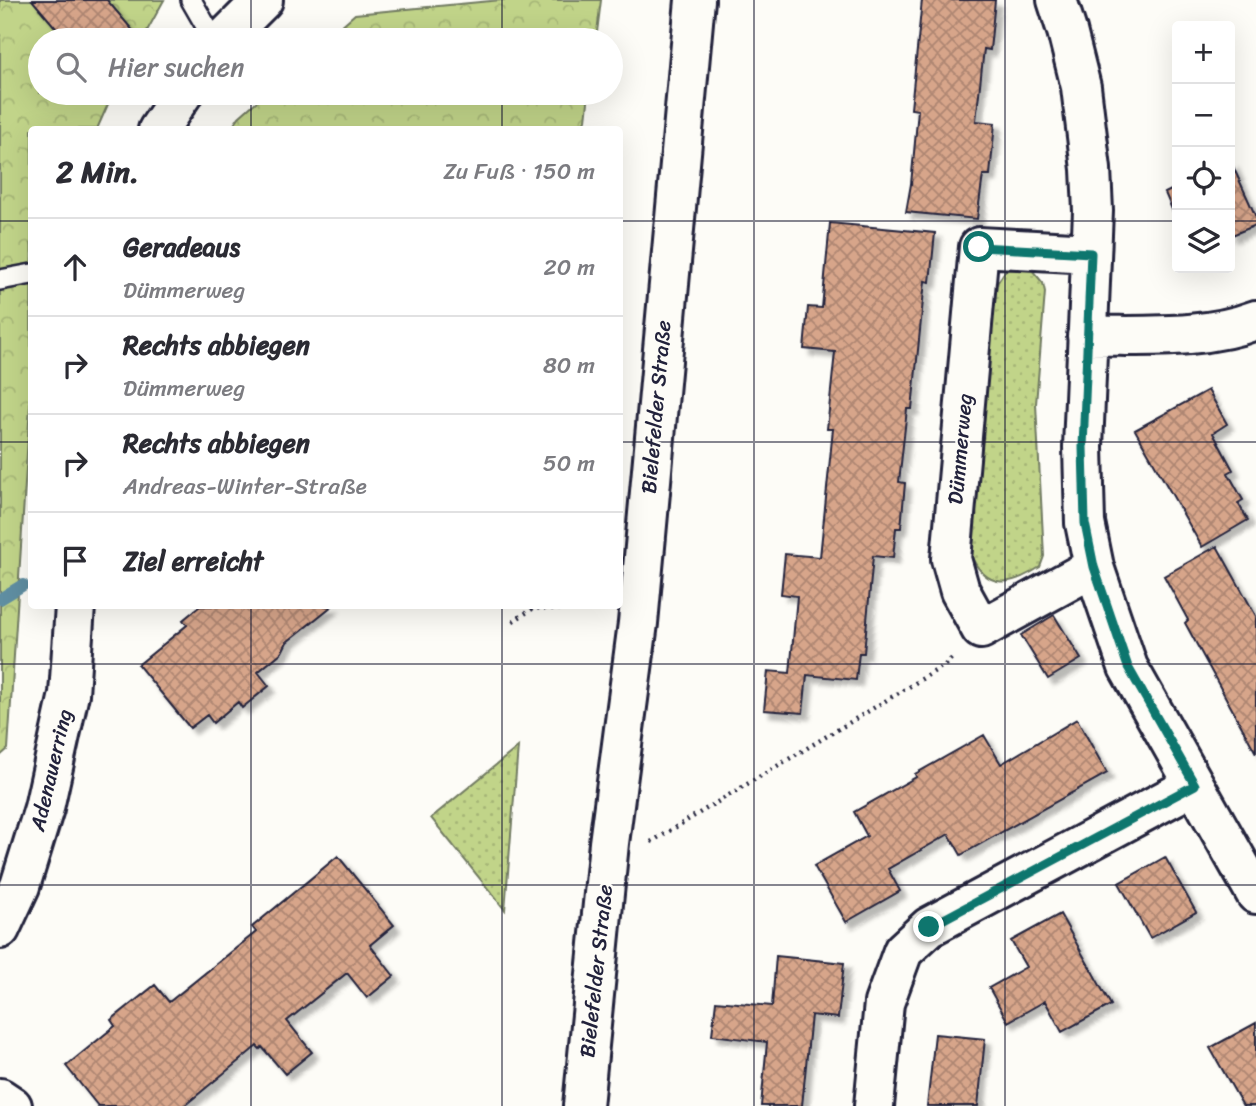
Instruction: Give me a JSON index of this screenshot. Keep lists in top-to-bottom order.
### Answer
{
  "streets": {
    "street": ["Bielefelder Straße", "Dümmerweg", "Adenauerring"]
  },
  "page": {
    "map_buttons": ["+", "−"],
    "search": "Hier suchen",
    "heading": ["2 Min.", "Zu Fuß · 150 m"],
    "list": [
      ["Geradeaus", "Dümmerweg", "20 m"],
      ["Rechts abbiegen", "Dümmerweg", "80 m"],
      ["Rechts abbiegen", "Andreas-Winter-Straße", "50 m"],
      "Ziel erreicht"
    ]
  }
}
